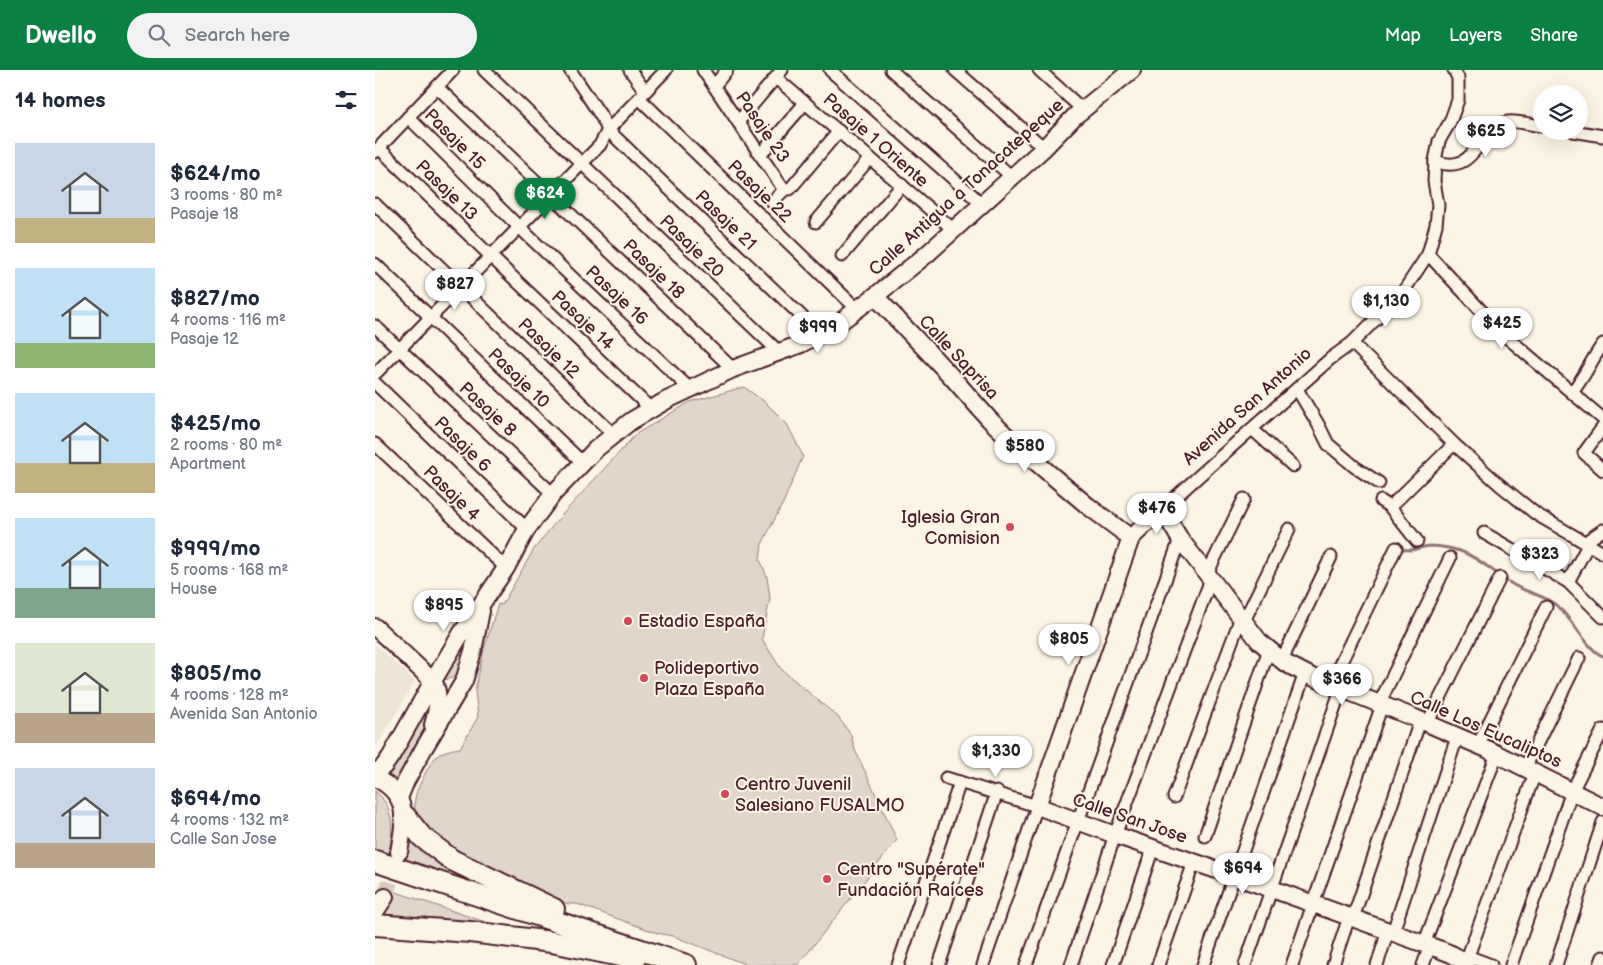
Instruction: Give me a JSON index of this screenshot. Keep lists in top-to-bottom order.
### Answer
{
  "streets": {
    "street": [
      "Pasaje 23",
      "Pasaje 15",
      "Pasaje 1 Oriente",
      "Calle Antigua a Tonacatepeque",
      "Pasaje 13",
      "Pasaje 22",
      "Pasaje 21",
      "Pasaje 20",
      "Pasaje 18",
      "Pasaje 16",
      "Pasaje 14",
      "Pasaje 12",
      "Calle Saprisa",
      "Pasaje 10",
      "Avenida San Antonio",
      "Pasaje 8",
      "Pasaje 6",
      "Pasaje 4",
      "Calle Los Eucaliptos",
      "Calle San Jose"
    ]
  },
  "crossings": [
    ["Pasaje 15", "Pasaje 16"],
    ["Pasaje 1 Oriente", "Calle Antigua a Tonacatepeque"],
    ["Calle Antigua a Tonacatepeque", "Pasaje 22"],
    ["Calle Antigua a Tonacatepeque", "Pasaje 21"],
    ["Calle Antigua a Tonacatepeque", "Pasaje 20"],
    ["Calle Antigua a Tonacatepeque", "Pasaje 18"],
    ["Calle Antigua a Tonacatepeque", "Pasaje 16"],
    ["Calle Antigua a Tonacatepeque", "Pasaje 14"],
    ["Calle Antigua a Tonacatepeque", "Pasaje 12"],
    ["Calle Antigua a Tonacatepeque", "Calle Saprisa"],
    ["Calle Antigua a Tonacatepeque", "Pasaje 10"],
    ["Calle Antigua a Tonacatepeque", "Pasaje 8"],
    ["Calle Antigua a Tonacatepeque", "Pasaje 6"],
    ["Calle Antigua a Tonacatepeque", "Pasaje 4"],
    ["Pasaje 13", "Pasaje 14"],
    ["Calle Saprisa", "Avenida San Antonio"],
    ["Avenida San Antonio", "Calle Los Eucaliptos"],
    ["Avenida San Antonio", "Calle San Jose"]
  ],
  "places": [
    "Iglesia Gran Comision",
    "Estadio España",
    "Polideportivo Plaza España",
    "Centro Juvenil Salesiano FUSALMO",
    "Centro \"Supérate\" Fundación Raíces"
  ],
  "page": {
    "header": "Dwello",
    "search": "Search here",
    "nav": ["Map", "Layers", "Share"],
    "heading": "14 homes",
    "price": [
      "$625",
      "$624",
      "$827",
      "$1,130",
      "$425",
      "$999",
      "$580",
      "$476",
      "$323",
      "$895",
      "$805",
      "$366",
      "$1,330",
      "$694"
    ],
    "list": [
      {
        "name": "$624/mo",
        "note": "3 rooms · 80 m² · Pasaje 18"
      },
      {
        "name": "$827/mo",
        "note": "4 rooms · 116 m² · Pasaje 12"
      },
      {
        "name": "$425/mo",
        "note": "2 rooms · 80 m² · Apartment"
      },
      {
        "name": "$999/mo",
        "note": "5 rooms · 168 m² · House"
      },
      {
        "name": "$805/mo",
        "note": "4 rooms · 128 m² · Avenida San Antonio"
      },
      {
        "name": "$694/mo",
        "note": "4 rooms · 132 m² · Calle San Jose"
      }
    ]
  }
}
